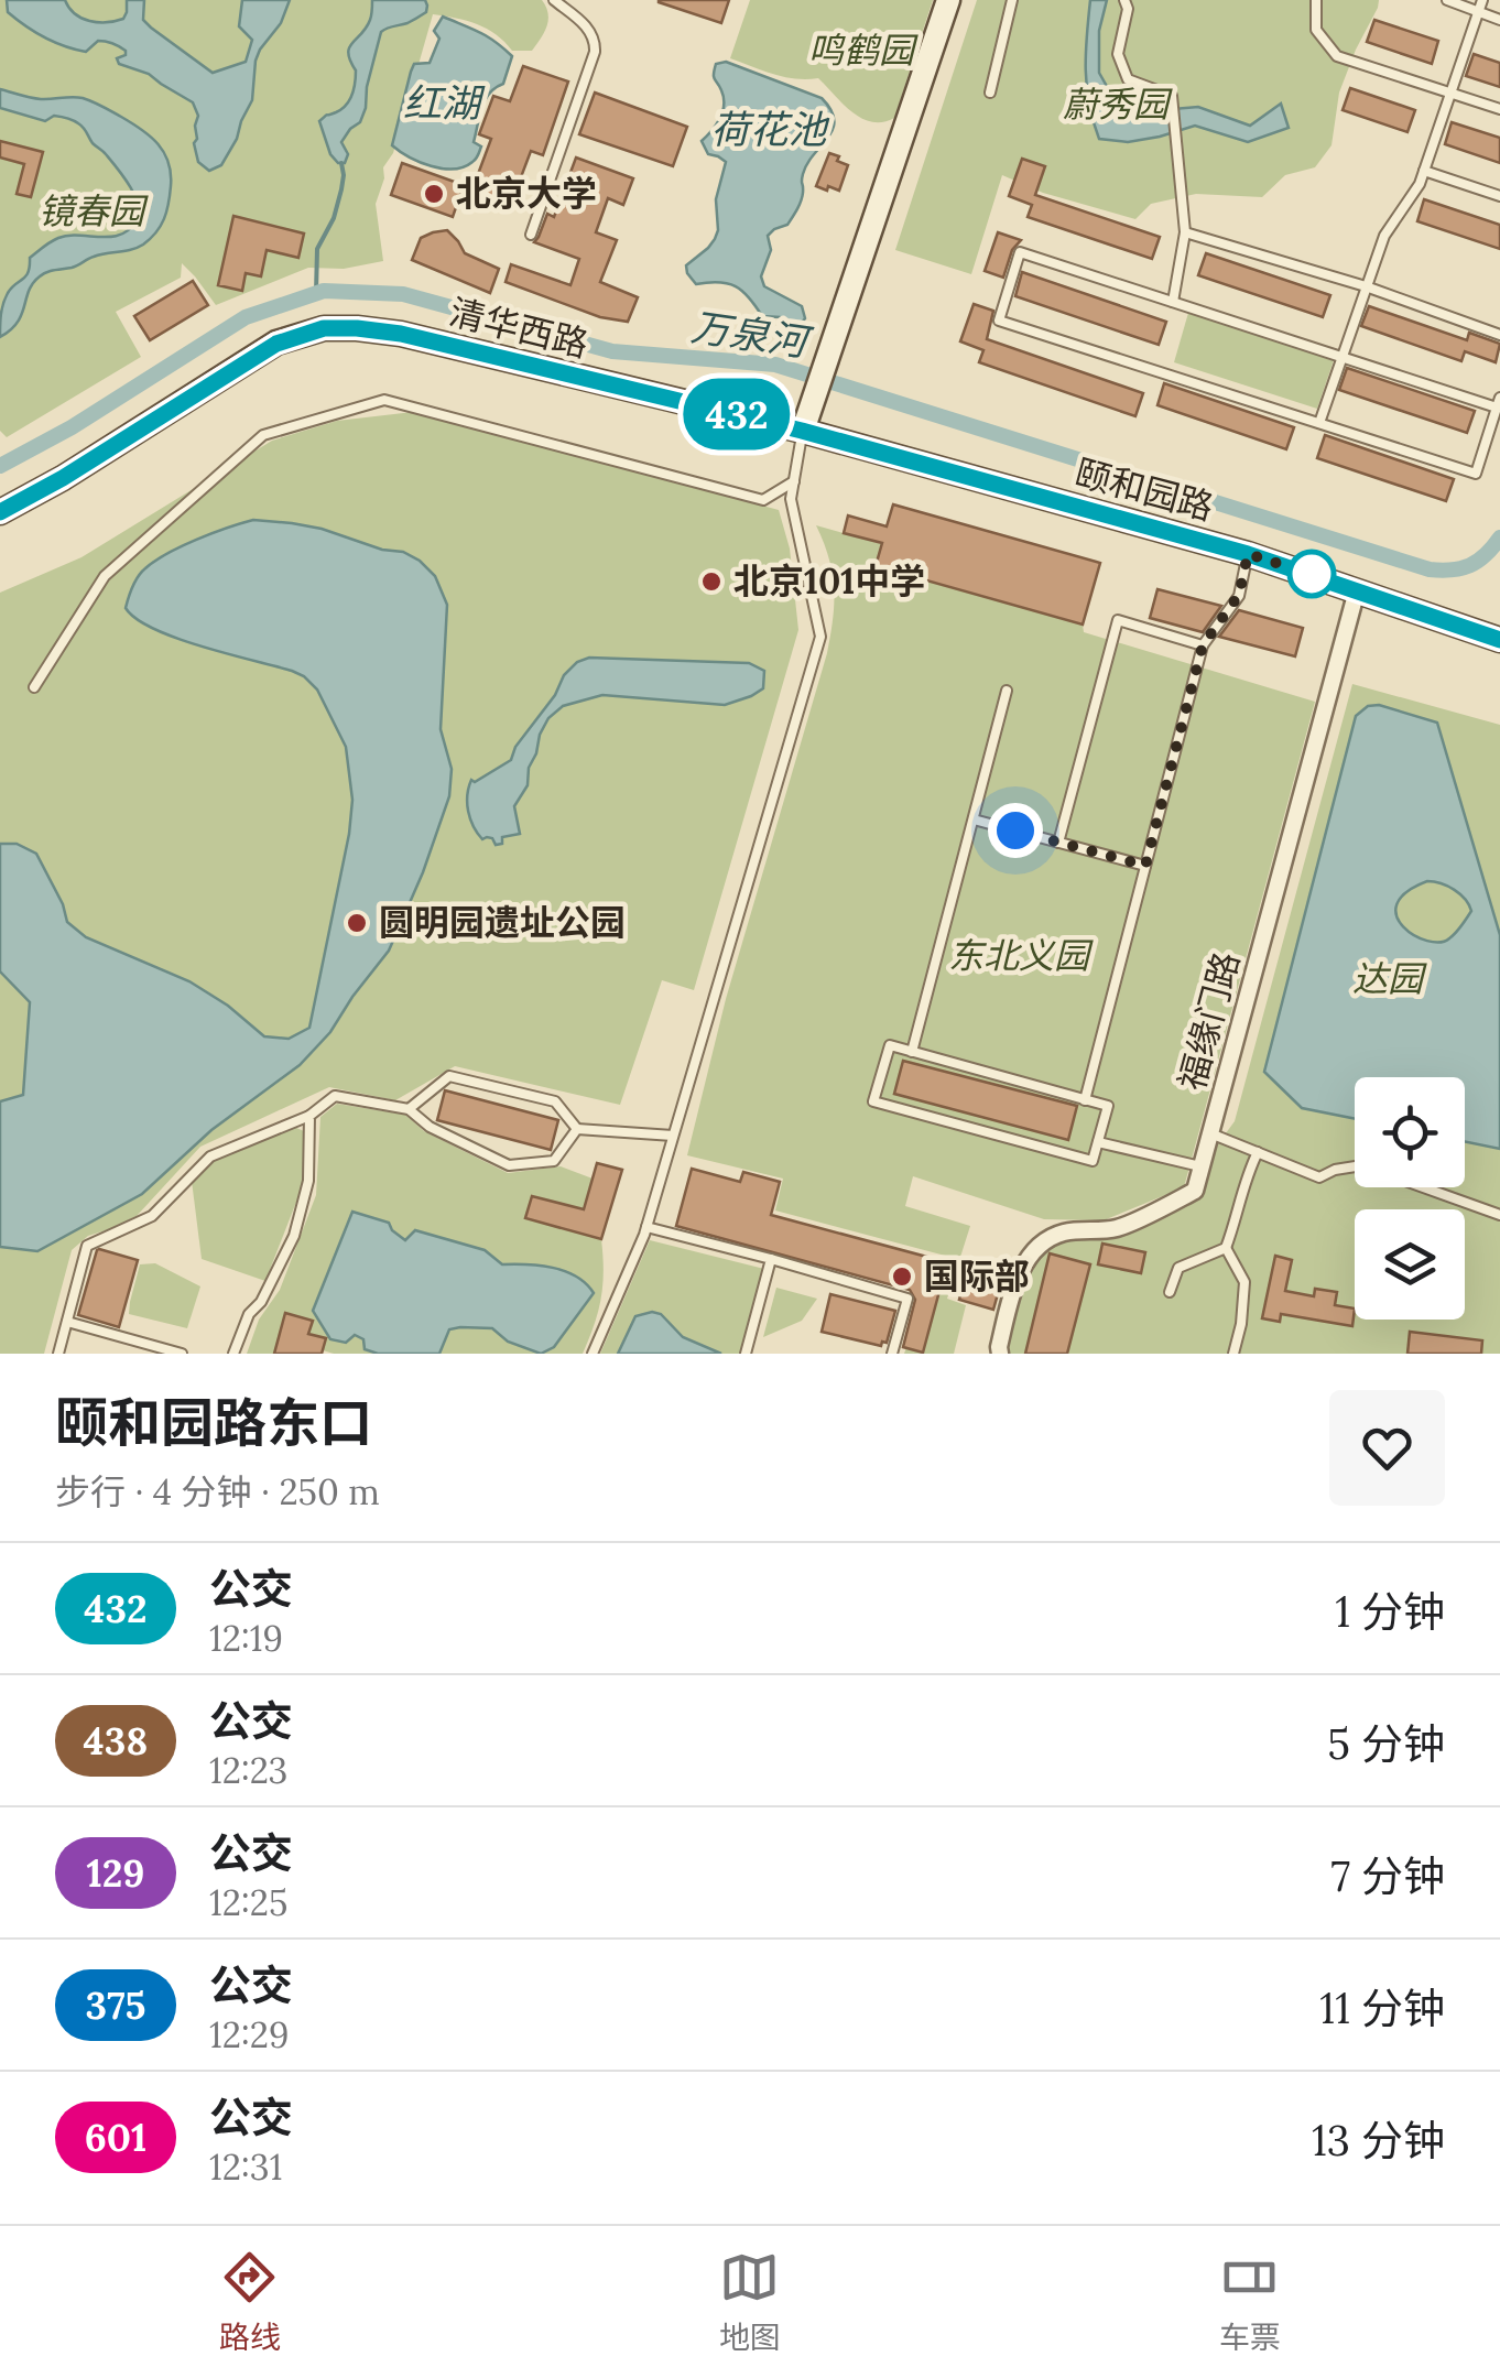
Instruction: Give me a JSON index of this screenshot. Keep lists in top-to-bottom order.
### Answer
{
  "streets": {
    "main road": ["清华西路", "颐和园路"],
    "street": ["福缘门路"]
  },
  "crossings": [
    ["清华西路", "颐和园路"],
    ["颐和园路", "福缘门路"]
  ],
  "water": ["红湖", "荷花池", "万泉河"],
  "parks": [
    "鸣鹤园",
    "蔚秀园",
    "镜春园",
    "东北义园",
    "达园"
  ],
  "places": [
    "北京大学",
    "北京101中学",
    "圆明园遗址公园",
    "国际部"
  ],
  "lines": ["bus line 432"],
  "page": {
    "on_map": "432",
    "heading": ["颐和园路东口", "步行 · 4 分钟 · 250 m"],
    "list": [
      {
        "mark": "432",
        "name": "公交",
        "note": "12:19",
        "value": "1 分钟"
      },
      {
        "mark": "438",
        "name": "公交",
        "note": "12:23",
        "value": "5 分钟"
      },
      {
        "mark": "129",
        "name": "公交",
        "note": "12:25",
        "value": "7 分钟"
      },
      {
        "mark": "375",
        "name": "公交",
        "note": "12:29",
        "value": "11 分钟"
      },
      {
        "mark": "601",
        "name": "公交",
        "note": "12:31",
        "value": "13 分钟"
      }
    ],
    "tabs": ["路线", "地图", "车票"]
  }
}
